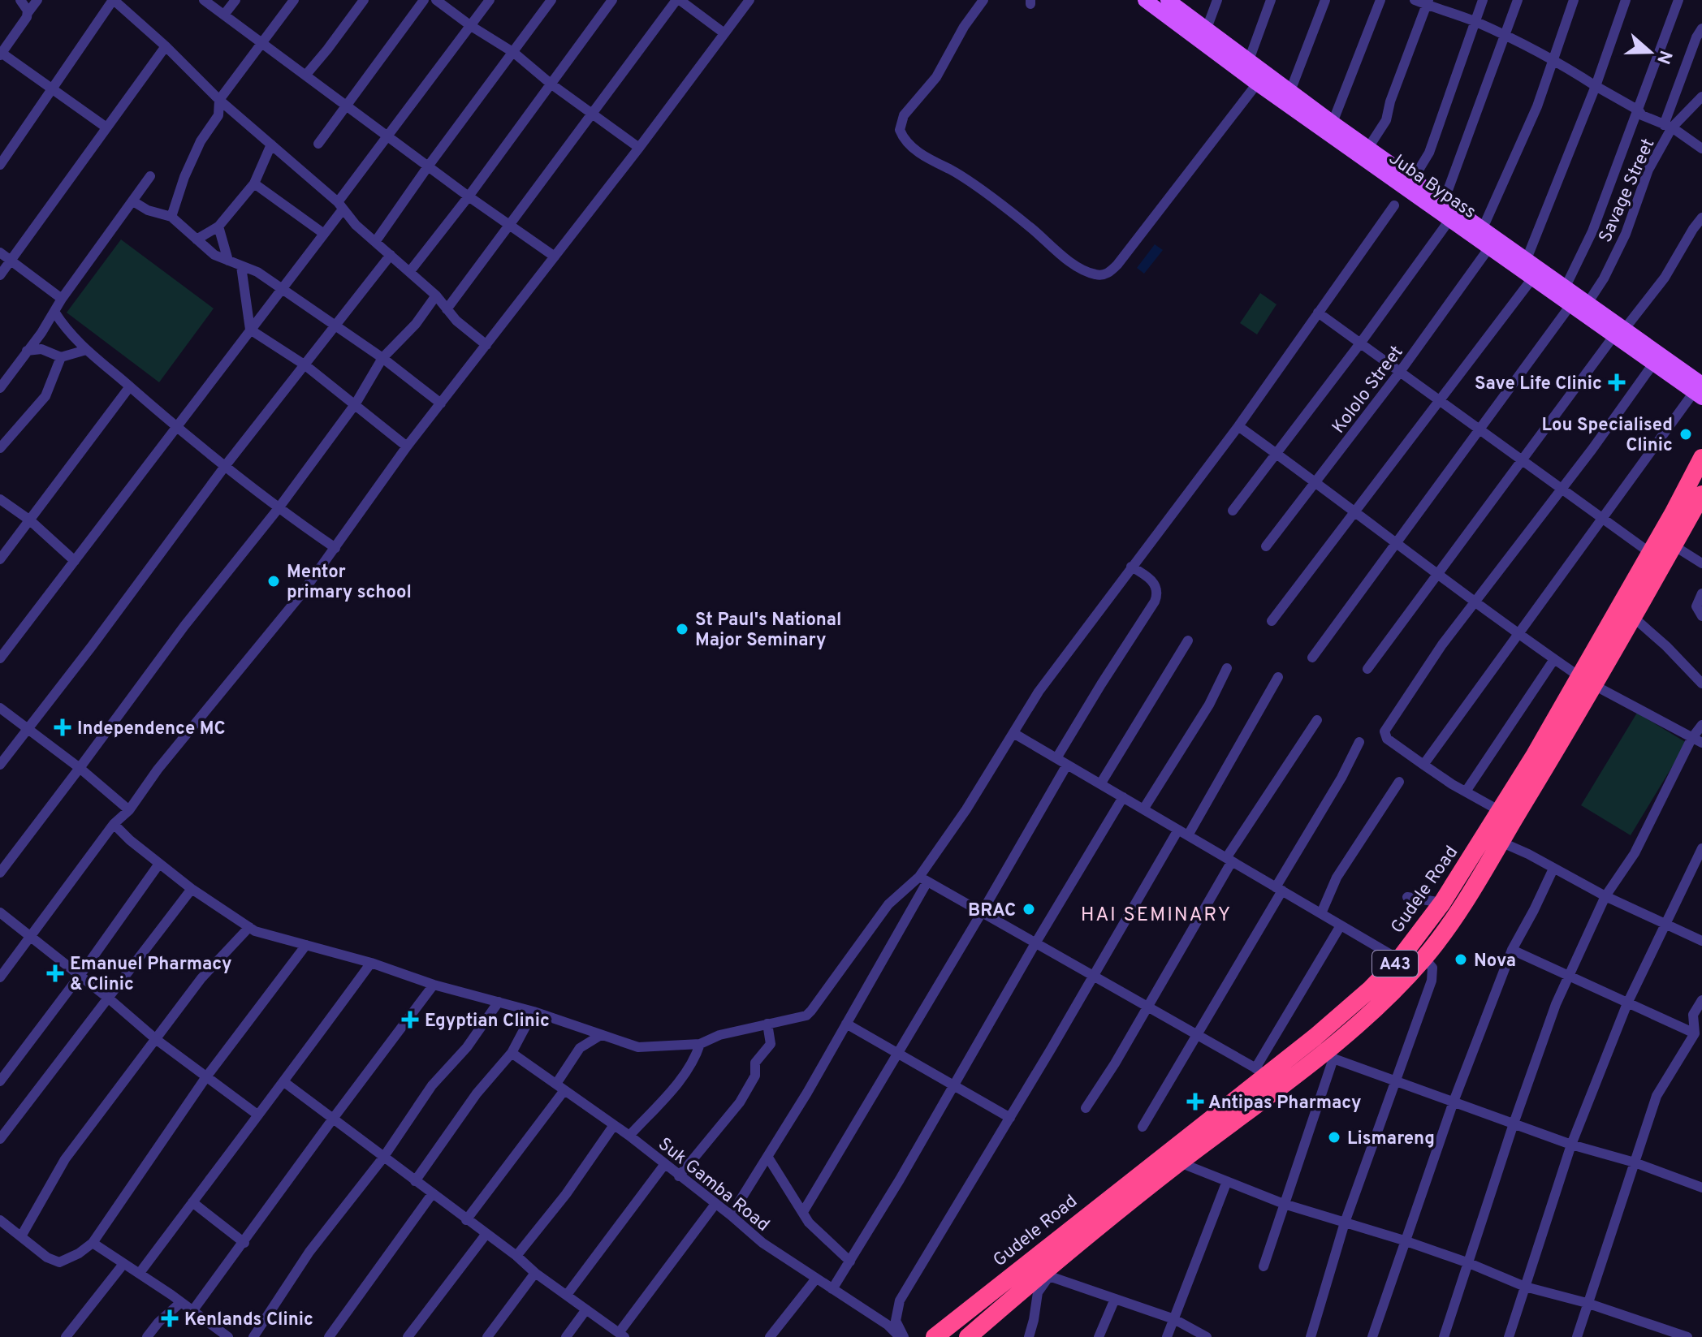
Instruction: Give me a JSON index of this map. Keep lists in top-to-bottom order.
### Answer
{
  "streets": {
    "highway": ["Gudele Road", "A43"],
    "main road": ["Juba Bypass"],
    "street": ["Savage Street", "Kololo Street", "Suk Gamba Road"]
  },
  "crossings": [
    ["Juba Bypass", "Savage Street"],
    ["Juba Bypass", "Kololo Street"]
  ],
  "districts": ["HAI SEMINARY"],
  "places": {
    "health": [
      "Save Life Clinic",
      "Independence MC",
      "Emanuel Pharmacy & Clinic",
      "Egyptian Clinic",
      "Antipas Pharmacy",
      "Kenlands Clinic"
    ],
    "other": [
      "Lou Specialised Clinic",
      "Mentor primary school",
      "St Paul's National Major Seminary",
      "BRAC",
      "Nova",
      "Lismareng"
    ]
  },
  "north": "right"
}
